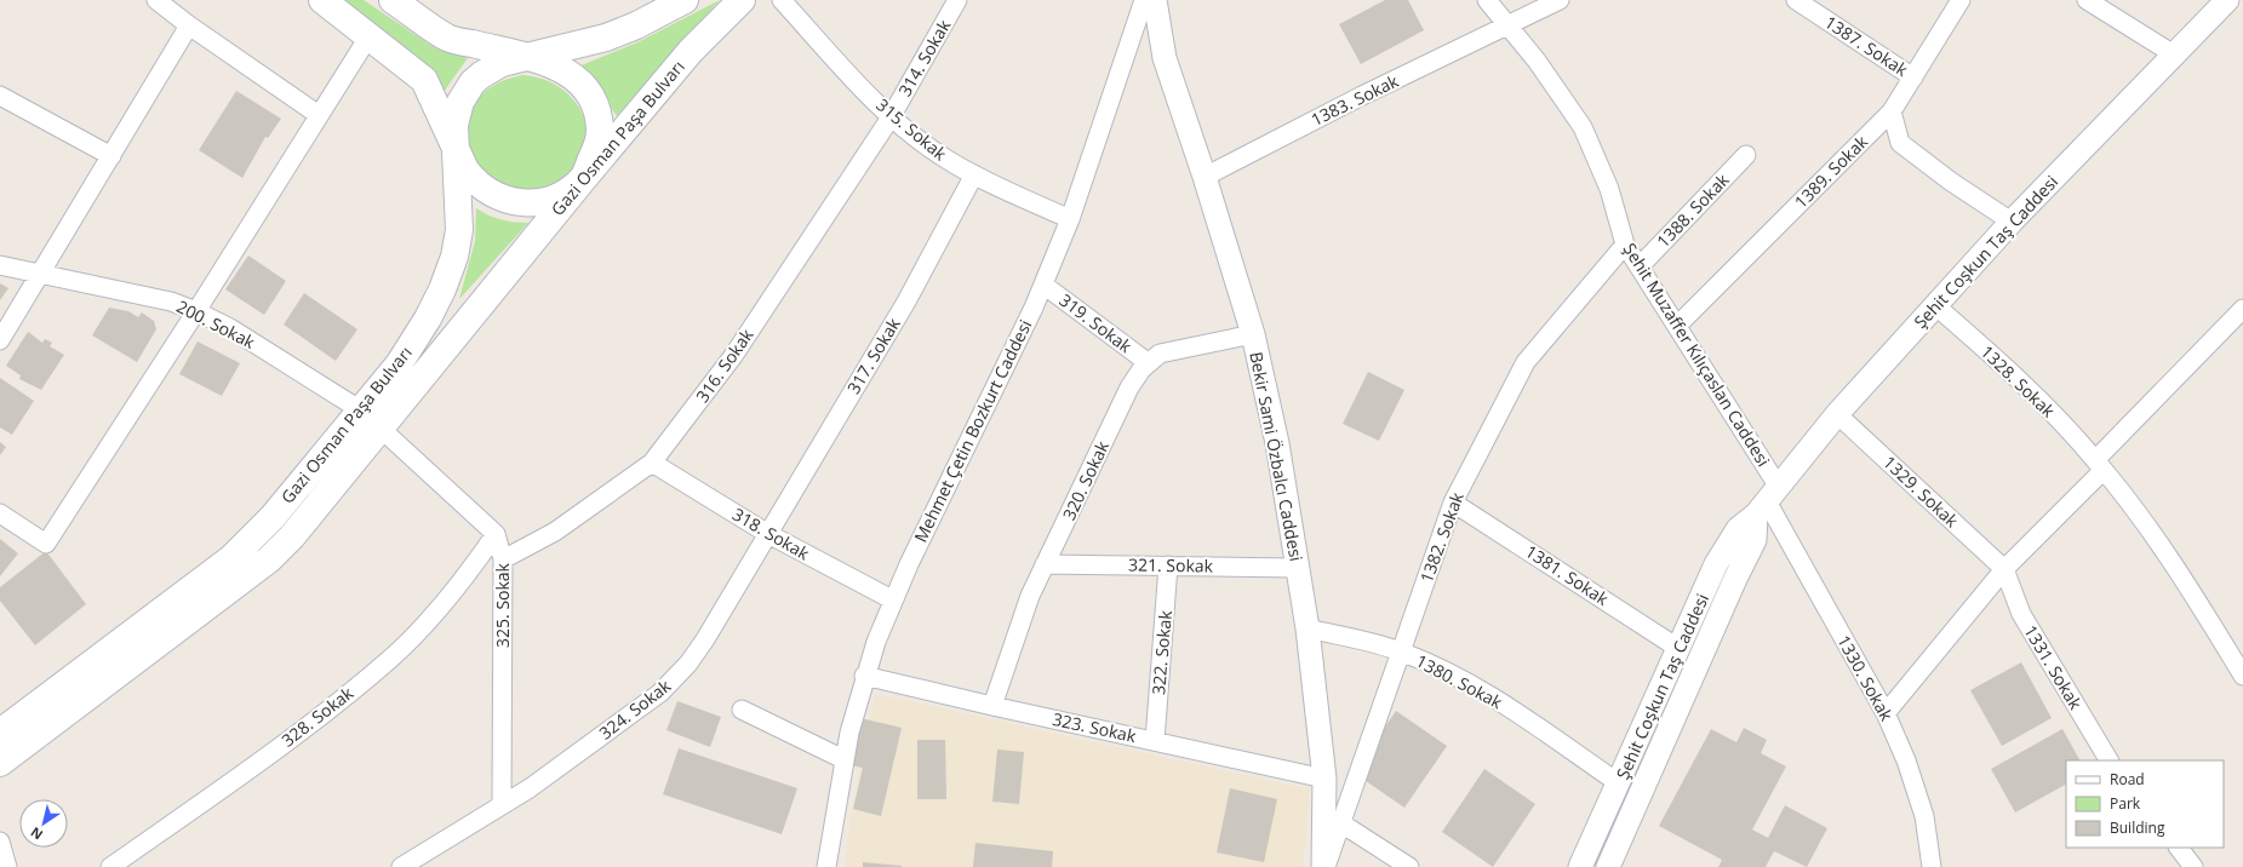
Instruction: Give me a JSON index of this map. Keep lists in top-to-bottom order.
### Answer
{
  "streets": {
    "main road": ["Gazi Osman Paşa Bulvarı"],
    "street": [
      "1387. Sokak",
      "314. Sokak",
      "1383. Sokak",
      "315. Sokak",
      "1389. Sokak",
      "1388. Sokak",
      "Şehit Coşkun Taş Caddesi",
      "319. Sokak",
      "200. Sokak",
      "Şehit Muzaffer Kılıçaslan Caddesi",
      "317. Sokak",
      "316. Sokak",
      "1328. Sokak",
      "Mehmet Çetin Bozkurt Caddesi",
      "Bekir Sami Özbalcı Caddesi",
      "320. Sokak",
      "1329. Sokak",
      "318. Sokak",
      "1382. Sokak",
      "321. Sokak",
      "1381. Sokak",
      "325. Sokak",
      "322. Sokak",
      "1331. Sokak",
      "1330. Sokak",
      "1380. Sokak",
      "324. Sokak",
      "328. Sokak",
      "323. Sokak"
    ]
  },
  "crossings": [
    ["1387. Sokak", "1389. Sokak"],
    ["314. Sokak", "315. Sokak"],
    ["314. Sokak", "316. Sokak"],
    ["1383. Sokak", "Şehit Muzaffer Kılıçaslan Caddesi"],
    ["1383. Sokak", "Bekir Sami Özbalcı Caddesi"],
    ["315. Sokak", "317. Sokak"],
    ["315. Sokak", "316. Sokak"],
    ["315. Sokak", "Mehmet Çetin Bozkurt Caddesi"],
    ["Gazi Osman Paşa Bulvarı", "200. Sokak"],
    ["1389. Sokak", "Şehit Muzaffer Kılıçaslan Caddesi"],
    ["1388. Sokak", "Şehit Muzaffer Kılıçaslan Caddesi"],
    ["Şehit Coşkun Taş Caddesi", "Şehit Muzaffer Kılıçaslan Caddesi"],
    ["Şehit Coşkun Taş Caddesi", "1328. Sokak"],
    ["Şehit Coşkun Taş Caddesi", "1329. Sokak"],
    ["Şehit Coşkun Taş Caddesi", "1381. Sokak"],
    ["Şehit Coşkun Taş Caddesi", "1330. Sokak"],
    ["Şehit Coşkun Taş Caddesi", "1380. Sokak"],
    ["319. Sokak", "Mehmet Çetin Bozkurt Caddesi"],
    ["319. Sokak", "320. Sokak"],
    ["Şehit Muzaffer Kılıçaslan Caddesi", "1382. Sokak"],
    ["Şehit Muzaffer Kılıçaslan Caddesi", "1330. Sokak"],
    ["317. Sokak", "318. Sokak"],
    ["317. Sokak", "324. Sokak"],
    ["316. Sokak", "318. Sokak"],
    ["316. Sokak", "325. Sokak"],
    ["Mehmet Çetin Bozkurt Caddesi", "318. Sokak"],
    ["Mehmet Çetin Bozkurt Caddesi", "323. Sokak"],
    ["Bekir Sami Özbalcı Caddesi", "320. Sokak"],
    ["Bekir Sami Özbalcı Caddesi", "1382. Sokak"],
    ["Bekir Sami Özbalcı Caddesi", "321. Sokak"],
    ["Bekir Sami Özbalcı Caddesi", "1380. Sokak"],
    ["Bekir Sami Özbalcı Caddesi", "323. Sokak"],
    ["320. Sokak", "321. Sokak"],
    ["320. Sokak", "323. Sokak"],
    ["1329. Sokak", "1331. Sokak"],
    ["318. Sokak", "324. Sokak"],
    ["1382. Sokak", "1381. Sokak"],
    ["1382. Sokak", "1380. Sokak"],
    ["321. Sokak", "322. Sokak"],
    ["325. Sokak", "324. Sokak"],
    ["325. Sokak", "328. Sokak"],
    ["322. Sokak", "323. Sokak"]
  ],
  "legend": ["Road", "Park", "Building"],
  "north": "bottom left"
}
